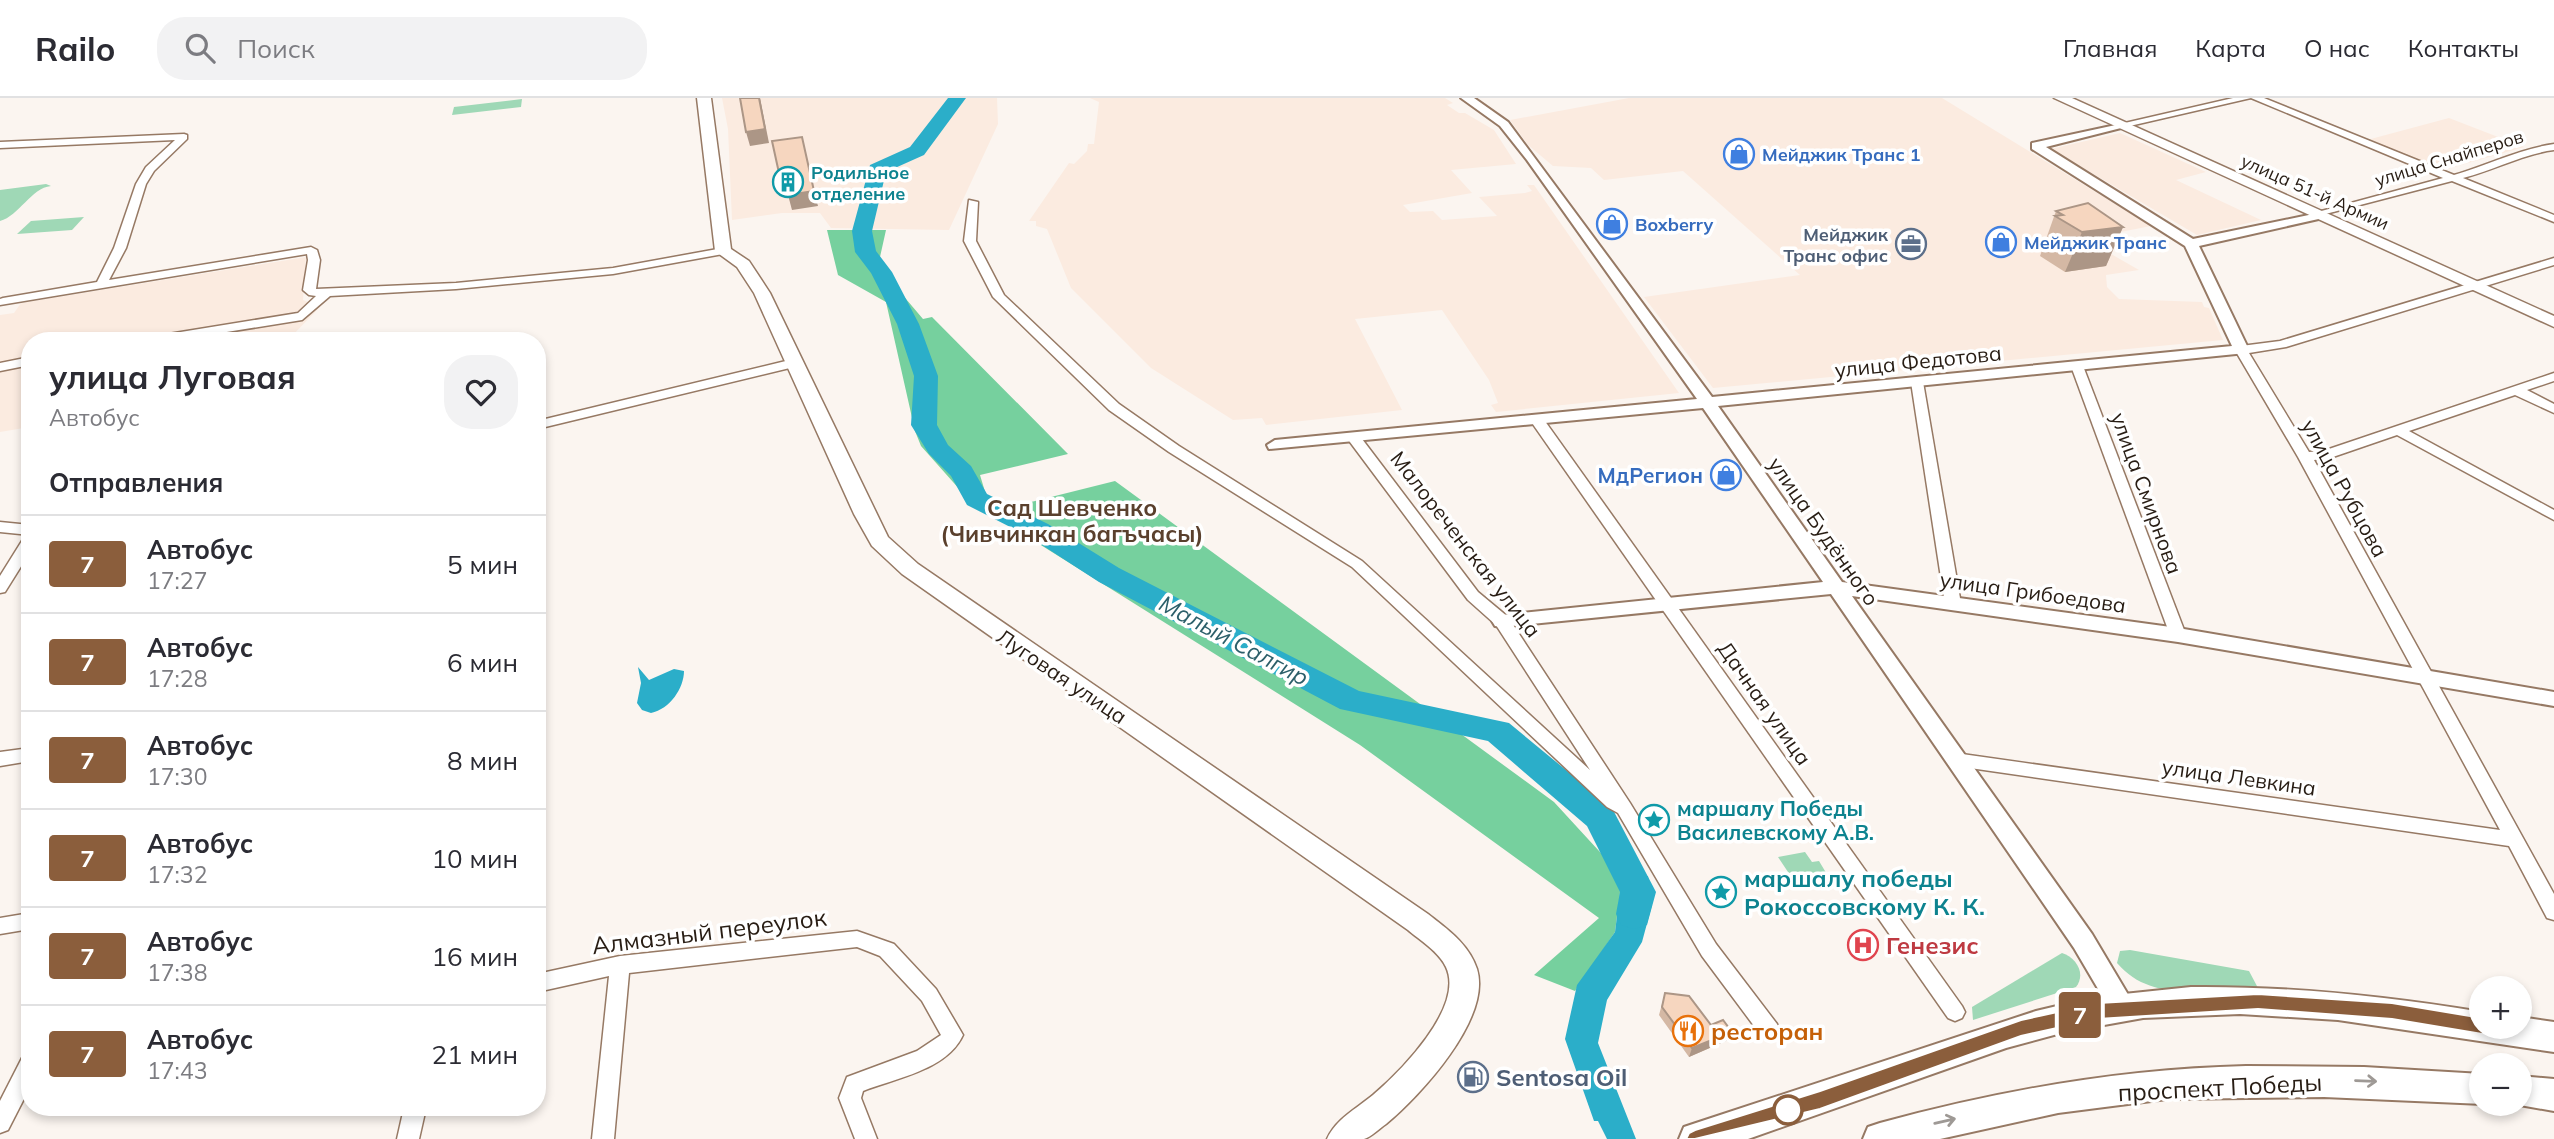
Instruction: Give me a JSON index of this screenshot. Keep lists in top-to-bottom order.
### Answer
{
  "streets": {
    "main road": ["улица 51-й Армии", "Луговая улица", "проспект Победы"],
    "street": [
      "улица Снайперов",
      "улица Федотова",
      "улица Рубцова",
      "улица Смирнова",
      "улица Будённого",
      "Малореченская улица",
      "улица Грибоедова",
      "Дачная улица",
      "улица Левкина",
      "Алмазный переулок"
    ]
  },
  "crossings": [
    ["улица Снайперов", "улица 51-й Армии"],
    ["улица Снайперов", "улица Рубцова"],
    ["улица 51-й Армии", "улица Федотова"],
    ["улица Федотова", "улица Рубцова"],
    ["улица Федотова", "улица Смирнова"],
    ["улица Федотова", "улица Будённого"],
    ["улица Федотова", "Малореченская улица"],
    ["улица Федотова", "Дачная улица"],
    ["улица Рубцова", "улица Грибоедова"],
    ["улица Рубцова", "улица Левкина"],
    ["улица Смирнова", "улица Грибоедова"],
    ["улица Будённого", "улица Грибоедова"],
    ["улица Будённого", "улица Левкина"],
    ["Малореченская улица", "улица Грибоедова"],
    ["улица Грибоедова", "Дачная улица"]
  ],
  "districts": ["Сад Шевченко (Чивчинкан багъчасы)"],
  "water": ["Малый Салгир"],
  "places": {
    "shop": [
      "Мейджик Транс 1",
      "Boxberry",
      "Мейджик Транс",
      "МдРегион"
    ],
    "building": ["Родильное отделение"],
    "office": ["Мейджик Транс офис"],
    "place": ["маршалу Победы Василевскому А.В.", "маршалу победы Рокоссовскому К. К."],
    "hospital": ["Генезис"],
    "restaurant": ["ресторан"],
    "fuel station": ["Sentosa Oil"]
  },
  "lines": ["bus line 7"],
  "page": {
    "header": "Railo",
    "search": "Поиск",
    "nav": [
      "Главная",
      "Карта",
      "О нас",
      "Контакты"
    ],
    "on_map": "7",
    "heading": [
      ["улица Луговая", "Автобус"],
      "Отправления"
    ],
    "list": [
      {
        "mark": "7",
        "name": "Автобус",
        "note": "17:27",
        "value": "5 мин"
      },
      {
        "mark": "7",
        "name": "Автобус",
        "note": "17:28",
        "value": "6 мин"
      },
      {
        "mark": "7",
        "name": "Автобус",
        "note": "17:30",
        "value": "8 мин"
      },
      {
        "mark": "7",
        "name": "Автобус",
        "note": "17:32",
        "value": "10 мин"
      },
      {
        "mark": "7",
        "name": "Автобус",
        "note": "17:38",
        "value": "16 мин"
      },
      {
        "mark": "7",
        "name": "Автобус",
        "note": "17:43",
        "value": "21 мин"
      }
    ],
    "map_buttons": ["+", "−"]
  }
}
